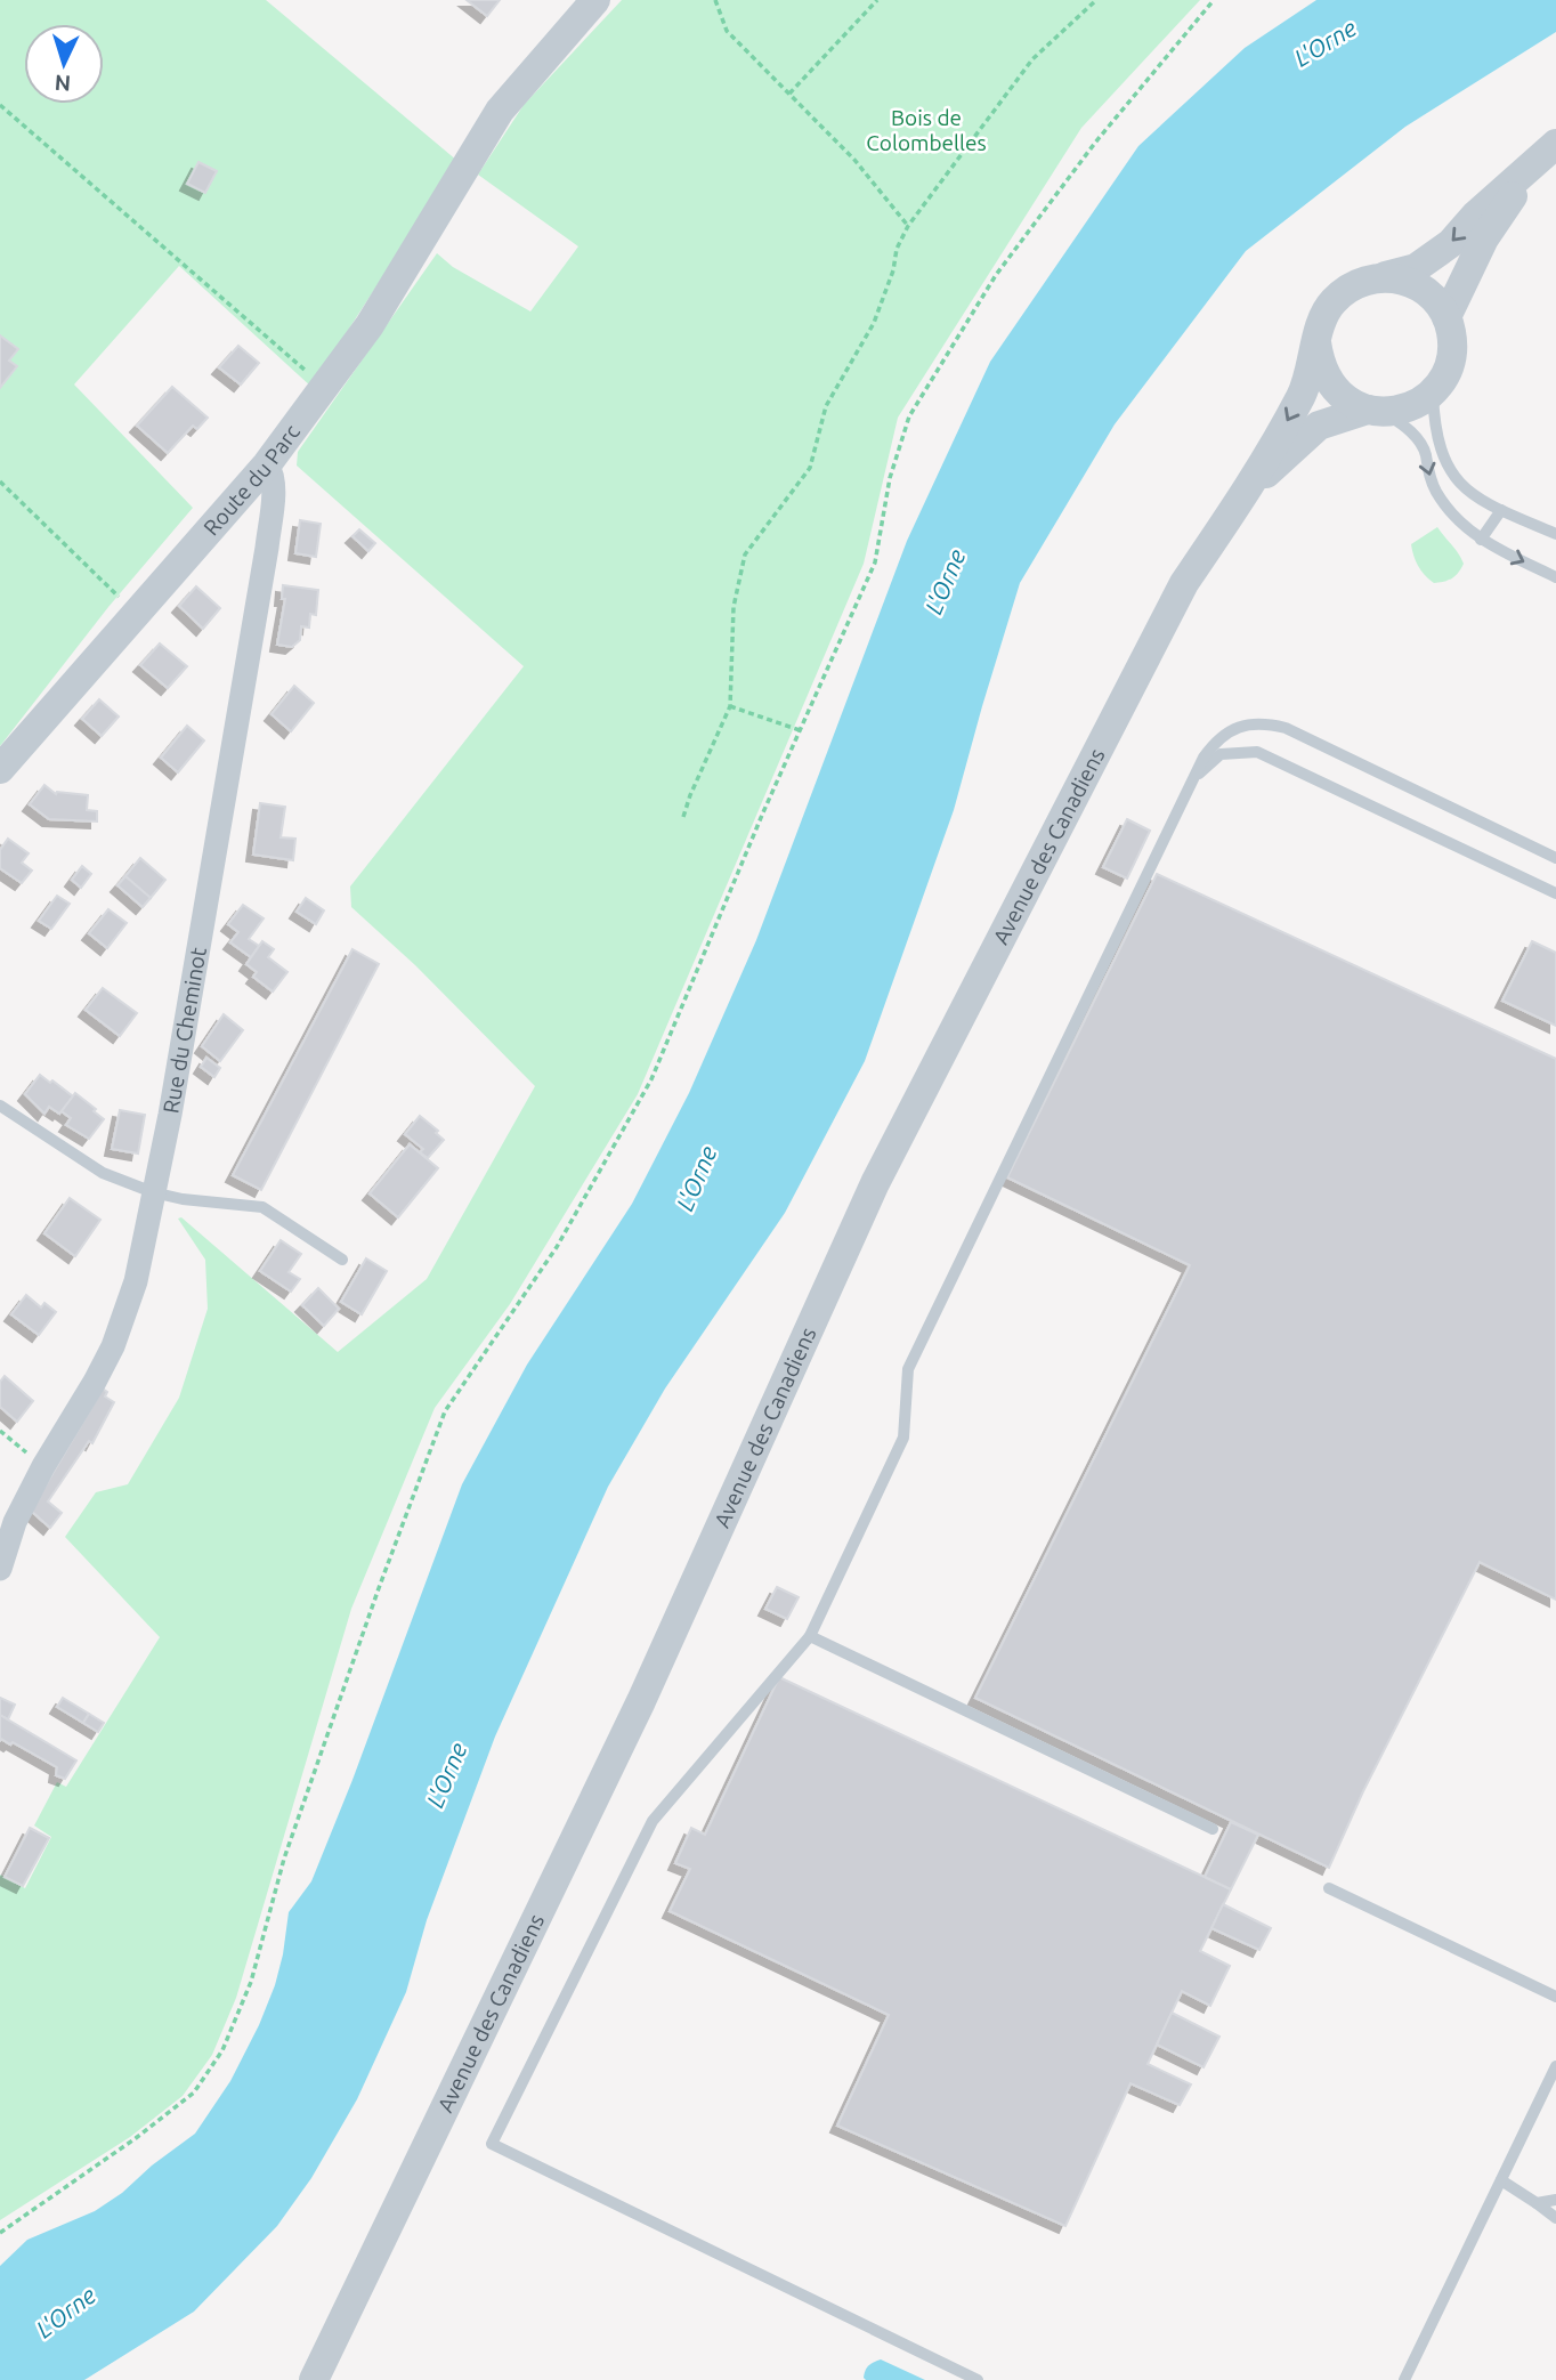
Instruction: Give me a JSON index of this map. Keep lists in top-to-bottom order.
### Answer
{
  "streets": {
    "street": ["Route du Parc", "Avenue des Canadiens", "Rue du Cheminot"]
  },
  "crossings": [
    ["Route du Parc", "Rue du Cheminot"]
  ],
  "water": ["L'Orne"],
  "parks": ["Bois de Colombelles"],
  "north": "bottom"
}
